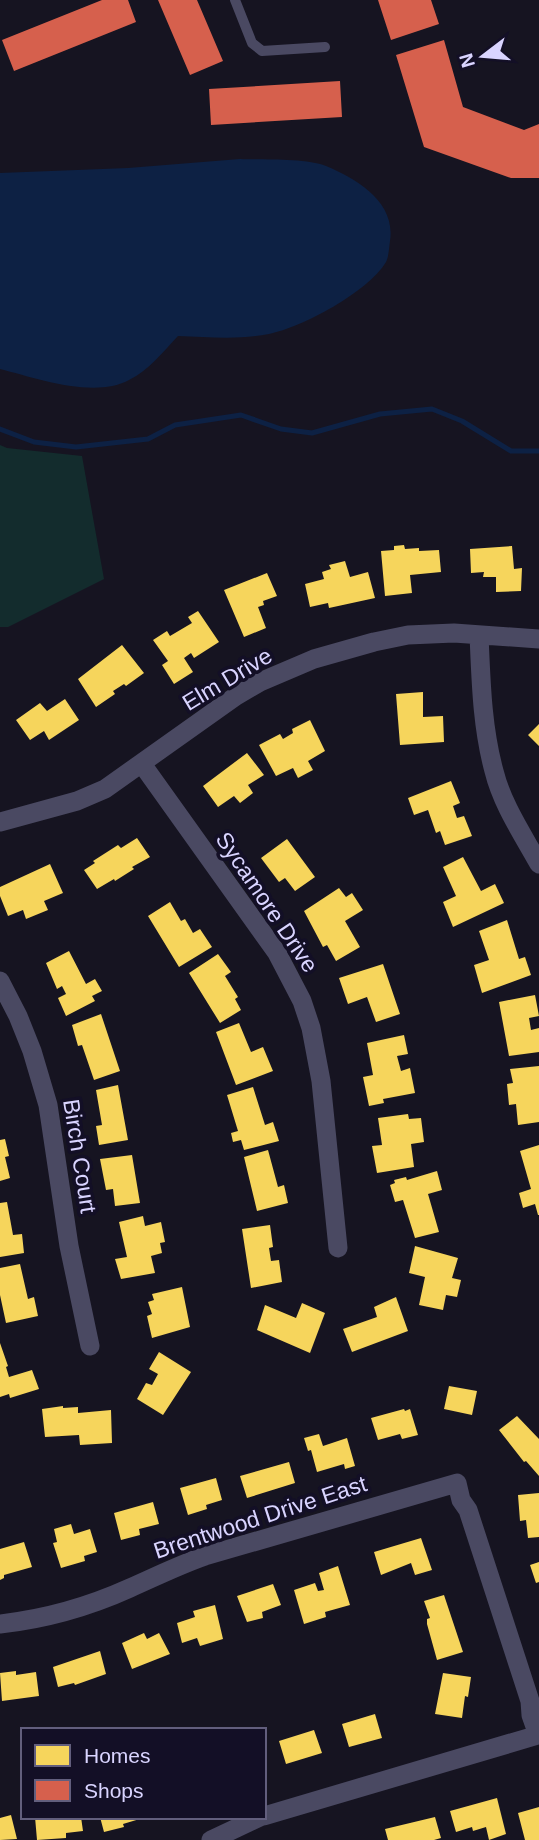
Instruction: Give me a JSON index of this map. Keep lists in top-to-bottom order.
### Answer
{
  "streets": {
    "street": [
      "Elm Drive",
      "Sycamore Drive",
      "Birch Court",
      "Brentwood Drive East"
    ]
  },
  "crossings": [
    ["Elm Drive", "Sycamore Drive"]
  ],
  "legend": ["Homes", "Shops"],
  "north": "left"
}
